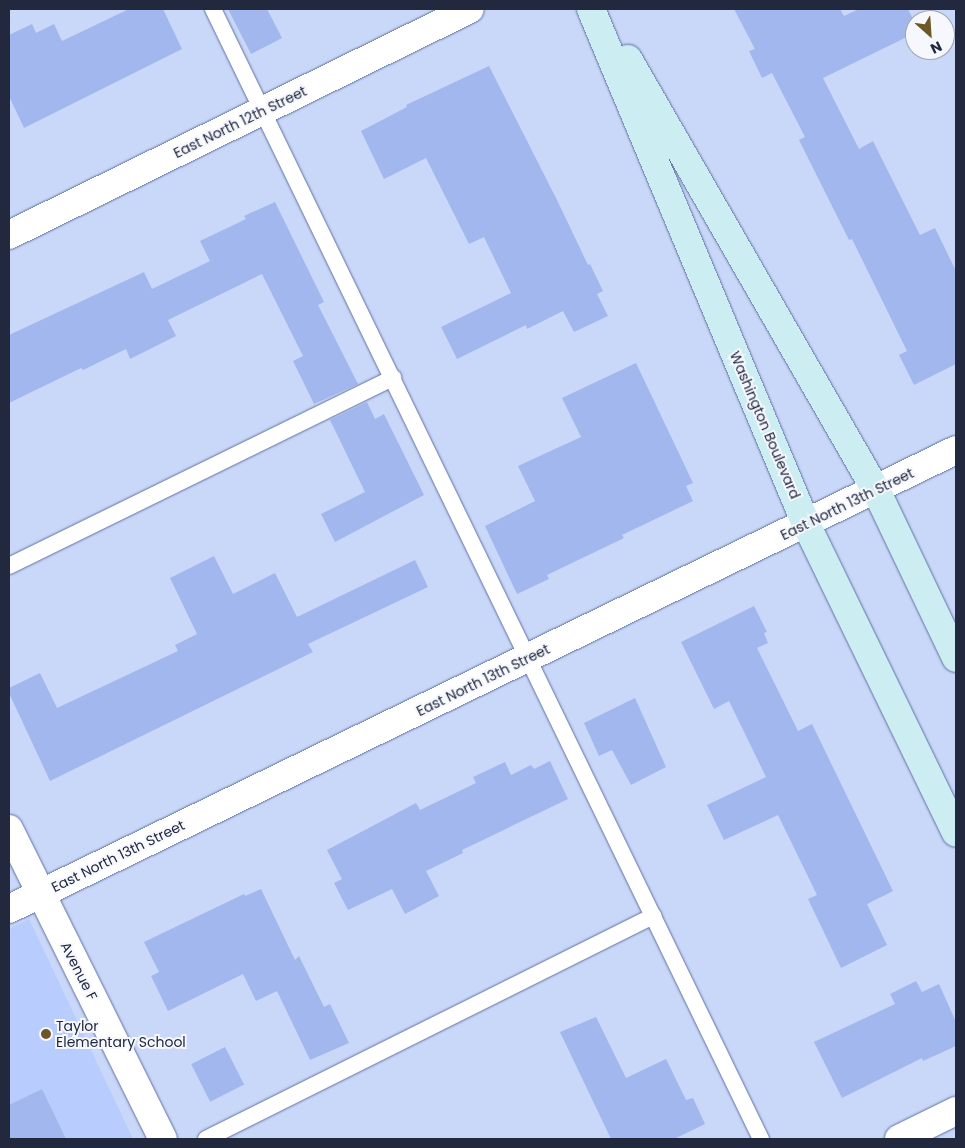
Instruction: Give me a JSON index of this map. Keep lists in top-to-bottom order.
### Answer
{
  "streets": {
    "street": [
      "East North 12th Street",
      "Washington Boulevard",
      "East North 13th Street",
      "Avenue F"
    ]
  },
  "crossings": [
    ["Washington Boulevard", "East North 13th Street"],
    ["East North 13th Street", "Avenue F"]
  ],
  "places": ["Taylor Elementary School"],
  "north": "bottom right"
}
